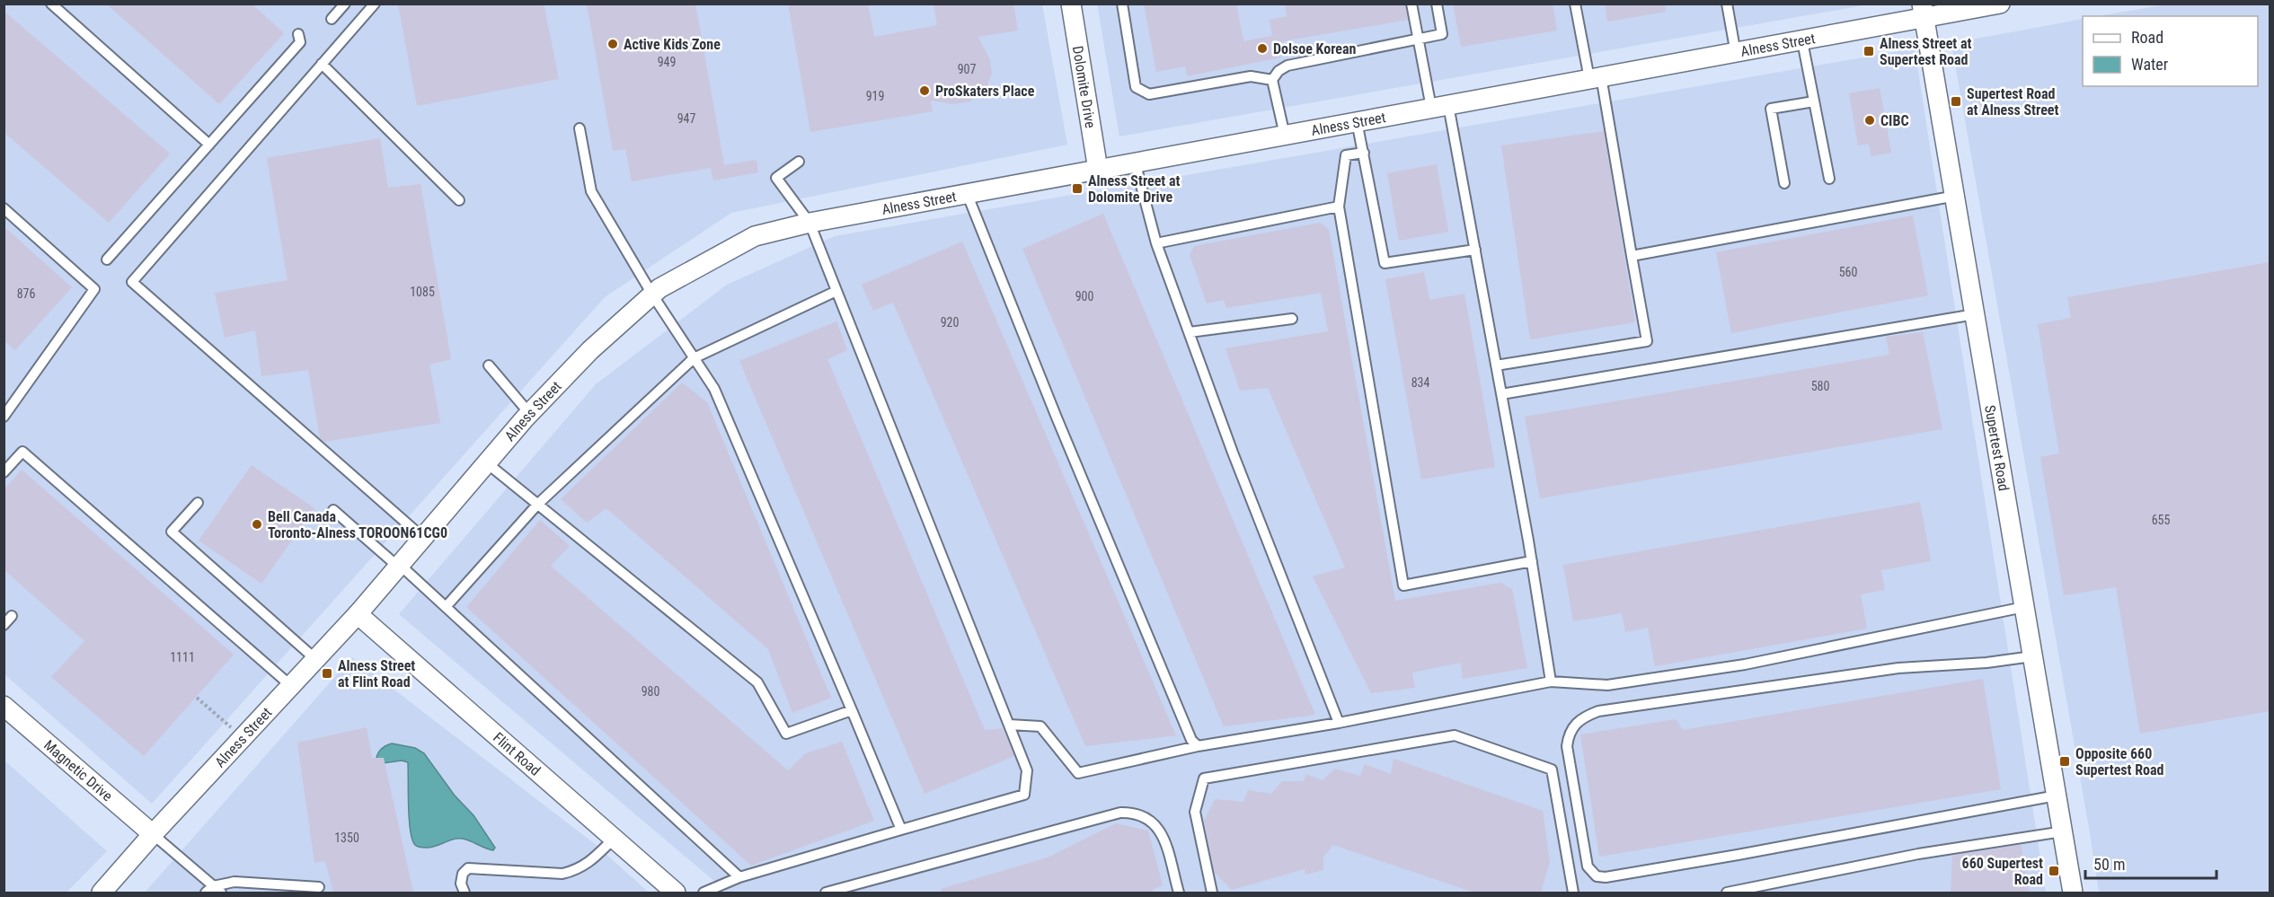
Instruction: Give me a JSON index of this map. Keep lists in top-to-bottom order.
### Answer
{
  "streets": {
    "street": [
      "Alness Street",
      "Dolomite Drive",
      "Supertest Road",
      "Flint Road",
      "Magnetic Drive"
    ]
  },
  "crossings": [
    ["Alness Street", "Dolomite Drive"],
    ["Alness Street", "Supertest Road"],
    ["Alness Street", "Flint Road"],
    ["Alness Street", "Magnetic Drive"]
  ],
  "places": {
    "other": [
      "Active Kids Zone",
      "Dolsoe Korean",
      "ProSkaters Place",
      "CIBC",
      "Bell Canada Toronto-Alness TOROON61CG0"
    ],
    "transit": [
      "Alness Street at Supertest Road",
      "Supertest Road at Alness Street",
      "Alness Street at Dolomite Drive",
      "Alness Street at Flint Road",
      "Opposite 660 Supertest Road",
      "660 Supertest Road"
    ]
  },
  "house_numbers": [
    "949",
    "907",
    "919",
    "947",
    "560",
    "1085",
    "876",
    "900",
    "920",
    "834",
    "580",
    "655",
    "1111",
    "980",
    "1350"
  ],
  "legend": ["Road", "Water"],
  "scale_bar": "50 m"
}
